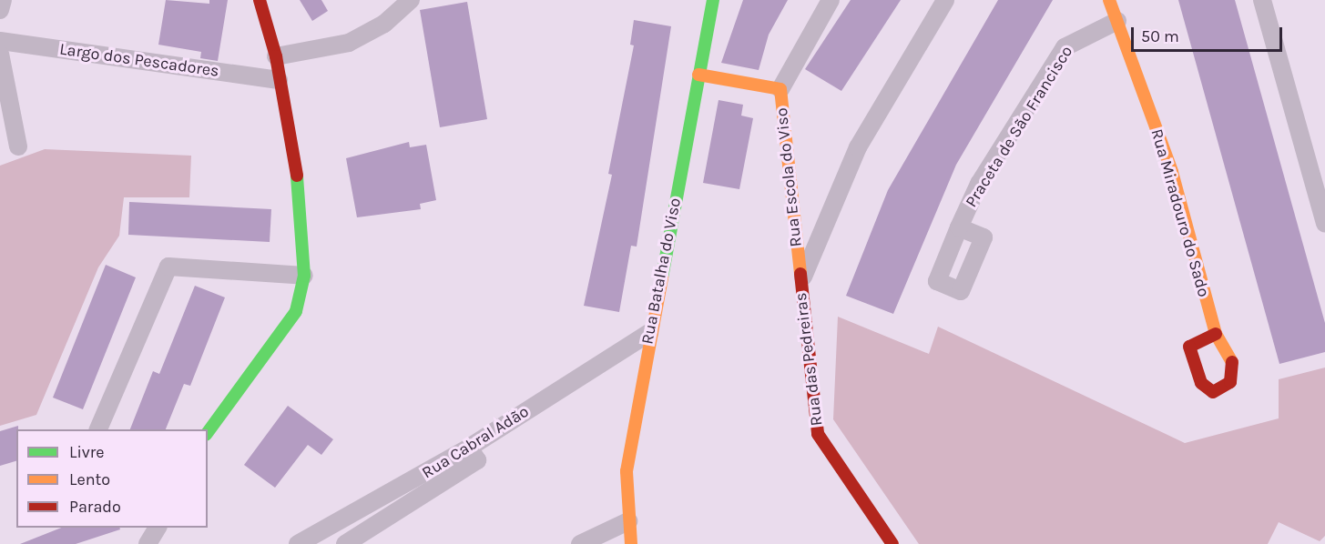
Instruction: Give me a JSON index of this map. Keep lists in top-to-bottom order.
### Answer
{
  "streets": {
    "street": [
      "Largo dos Pescadores",
      "Praceta de São Francisco",
      "Rua Escola do Viso",
      "Rua Miradouro do Sado",
      "Rua Batalha do Viso",
      "Rua das Pedreiras",
      "Rua Cabral Adão"
    ]
  },
  "crossings": [
    ["Praceta de São Francisco", "Rua Miradouro do Sado"],
    ["Rua Escola do Viso", "Rua Batalha do Viso"],
    ["Rua Escola do Viso", "Rua das Pedreiras"],
    ["Rua Batalha do Viso", "Rua Cabral Adão"]
  ],
  "legend": ["Livre", "Lento", "Parado"],
  "scale_bar": "50 m"
}
